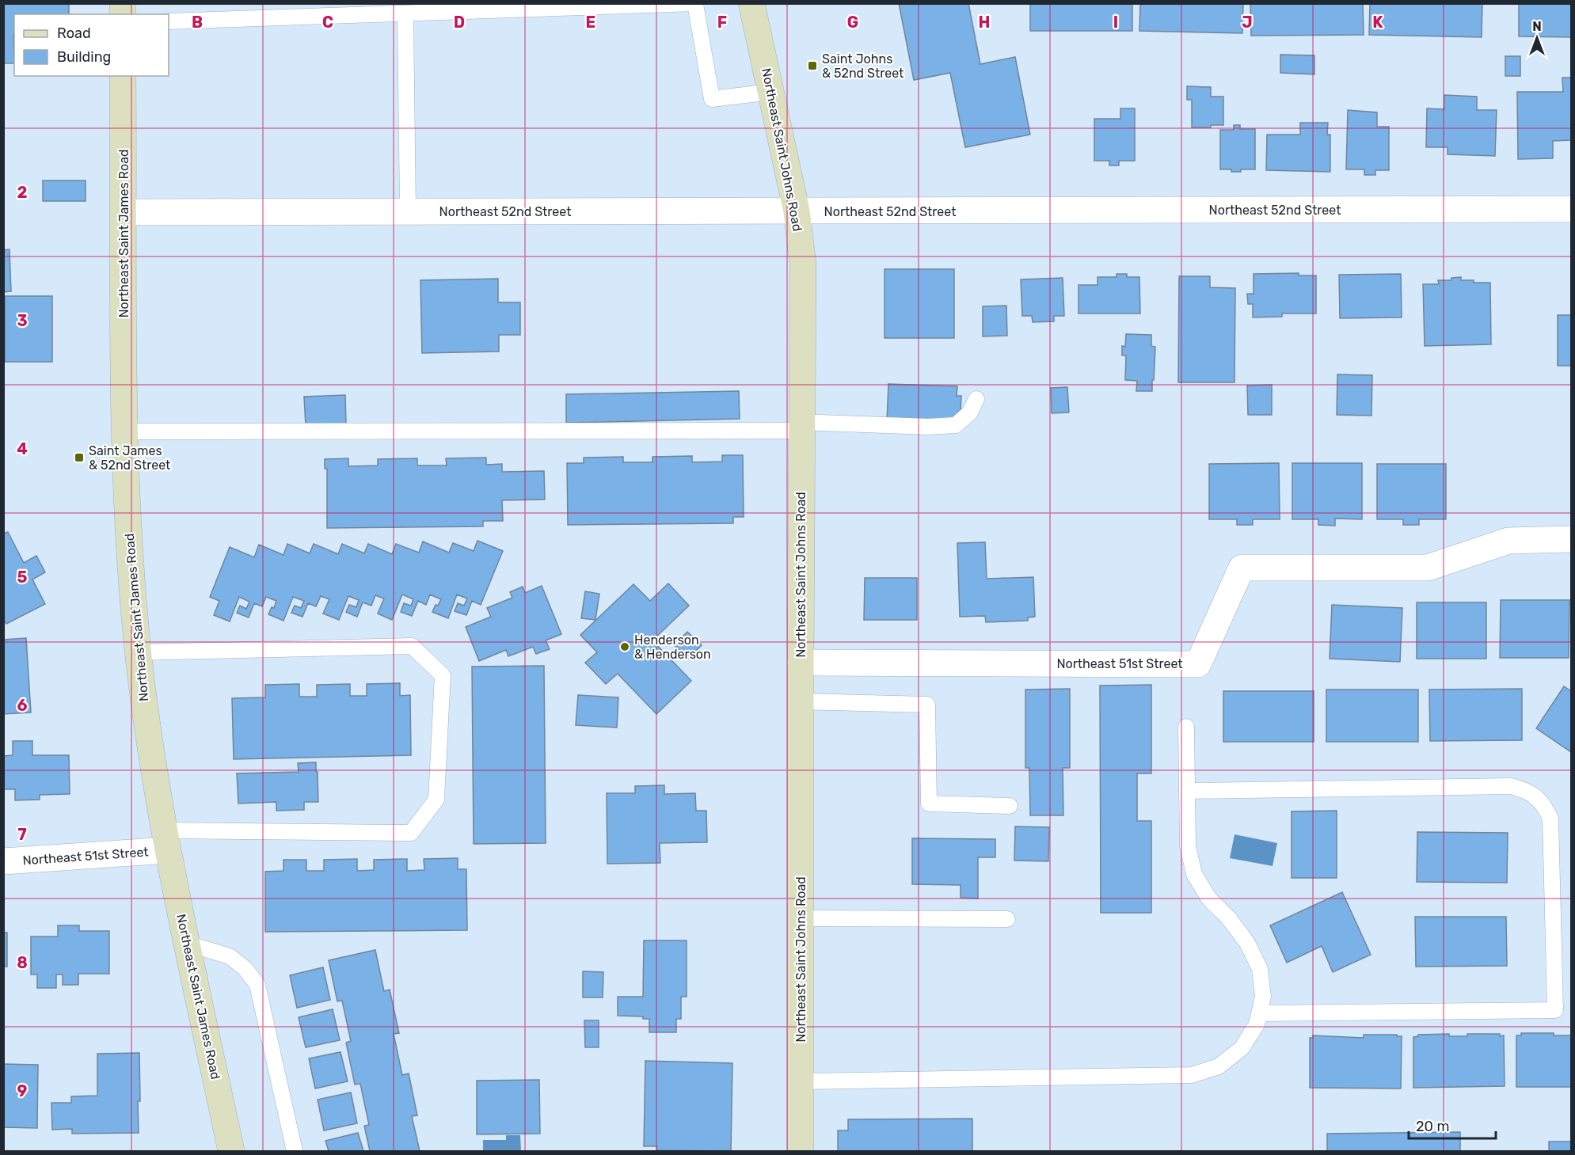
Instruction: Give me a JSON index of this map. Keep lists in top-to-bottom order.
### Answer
{
  "streets": {
    "main road": ["Northeast Saint Johns Road", "Northeast Saint James Road"],
    "street": ["Northeast 52nd Street", "Northeast 51st Street"]
  },
  "crossings": [
    ["Northeast Saint Johns Road", "Northeast 52nd Street"],
    ["Northeast Saint Johns Road", "Northeast 51st Street"],
    ["Northeast 52nd Street", "Northeast Saint James Road"],
    ["Northeast Saint James Road", "Northeast 51st Street"]
  ],
  "places": {
    "transit": ["Saint Johns & 52nd Street", "Saint James & 52nd Street"],
    "other": ["Henderson & Henderson"]
  },
  "legend": ["Road", "Building"],
  "scale_bar": "20 m",
  "north": "top",
  "grid": {
    "columns": [
      "B",
      "C",
      "D",
      "E",
      "F",
      "G",
      "H",
      "I",
      "J",
      "K"
    ],
    "rows": [
      "2",
      "3",
      "4",
      "5",
      "6",
      "7",
      "8",
      "9"
    ]
  }
}
